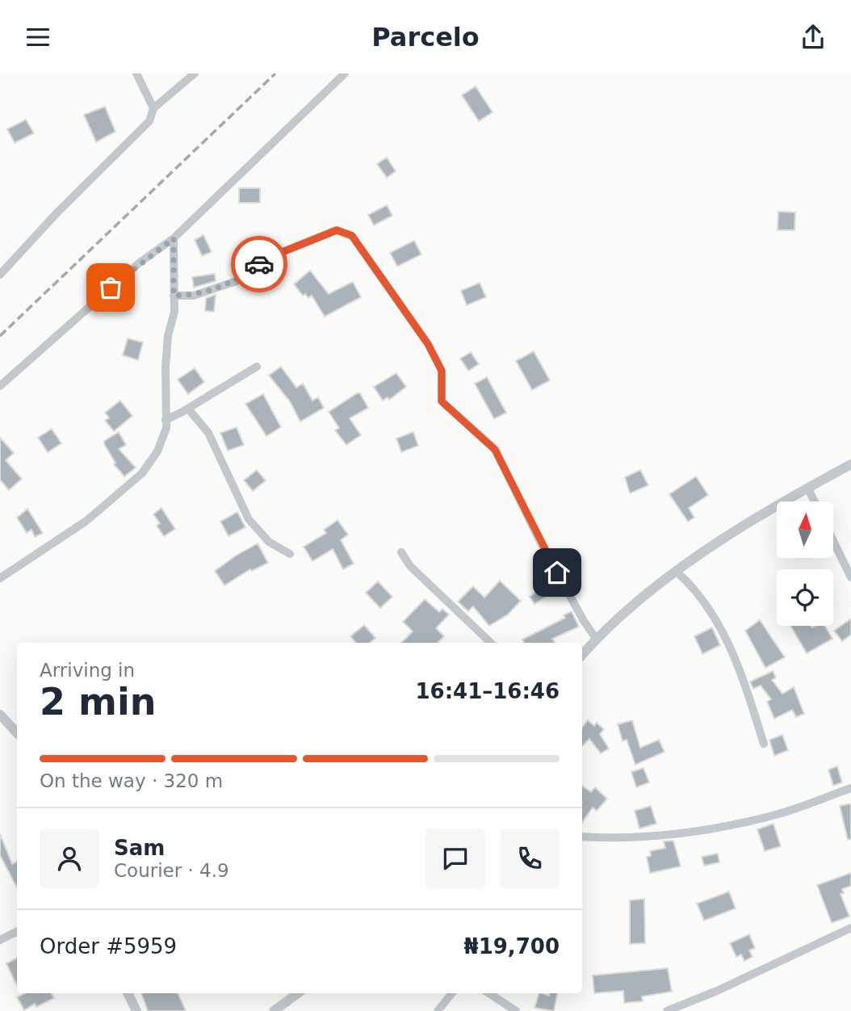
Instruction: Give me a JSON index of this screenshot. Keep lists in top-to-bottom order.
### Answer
{
  "north": "top",
  "page": {
    "header": "Parcelo",
    "heading": ["2 min", "Arriving in", "16:41–16:46"],
    "panel": [
      "Sam",
      "Courier · 4.9",
      "Order #5959",
      "₦19,700"
    ],
    "bar": "On the way · 320 m"
  }
}
